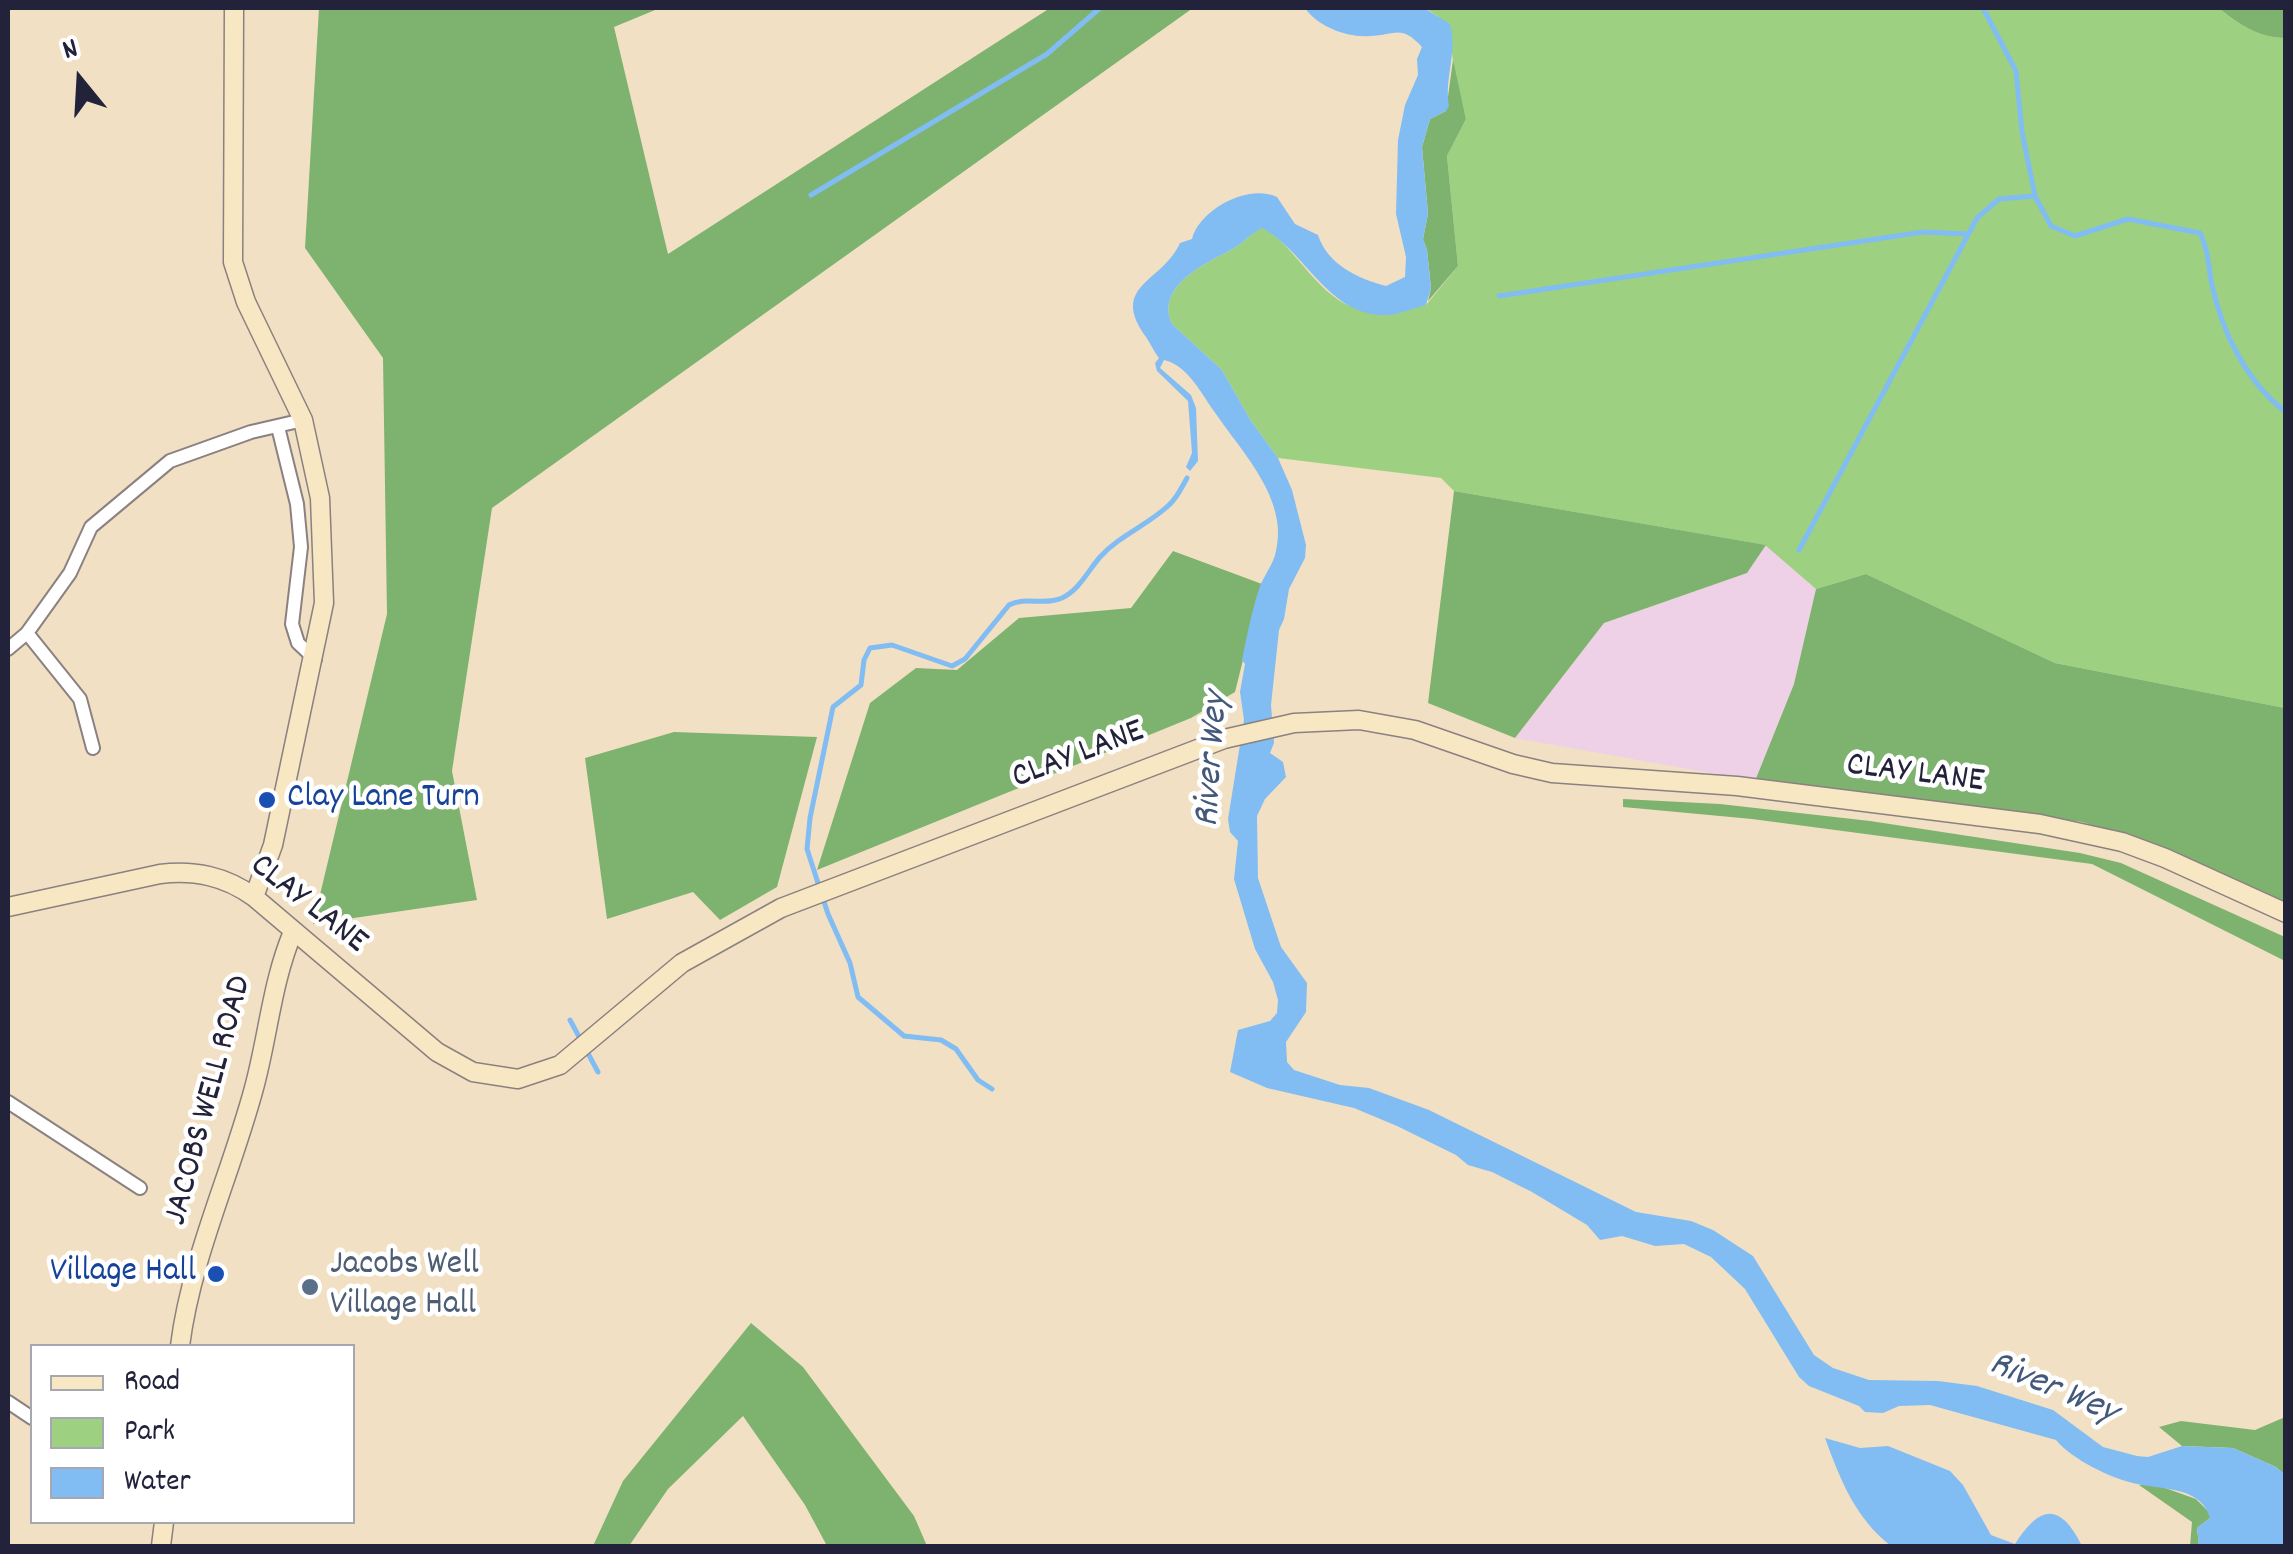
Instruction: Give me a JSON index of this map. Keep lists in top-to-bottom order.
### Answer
{
  "streets": {
    "street": ["CLAY LANE", "JACOBS WELL ROAD"]
  },
  "crossings": [
    ["CLAY LANE", "JACOBS WELL ROAD"]
  ],
  "water": ["River Wey"],
  "places": ["Clay Lane Turn", "Village Hall", "Jacobs Well Village Hall"],
  "legend": ["Road", "Park", "Water"],
  "north": "top"
}
